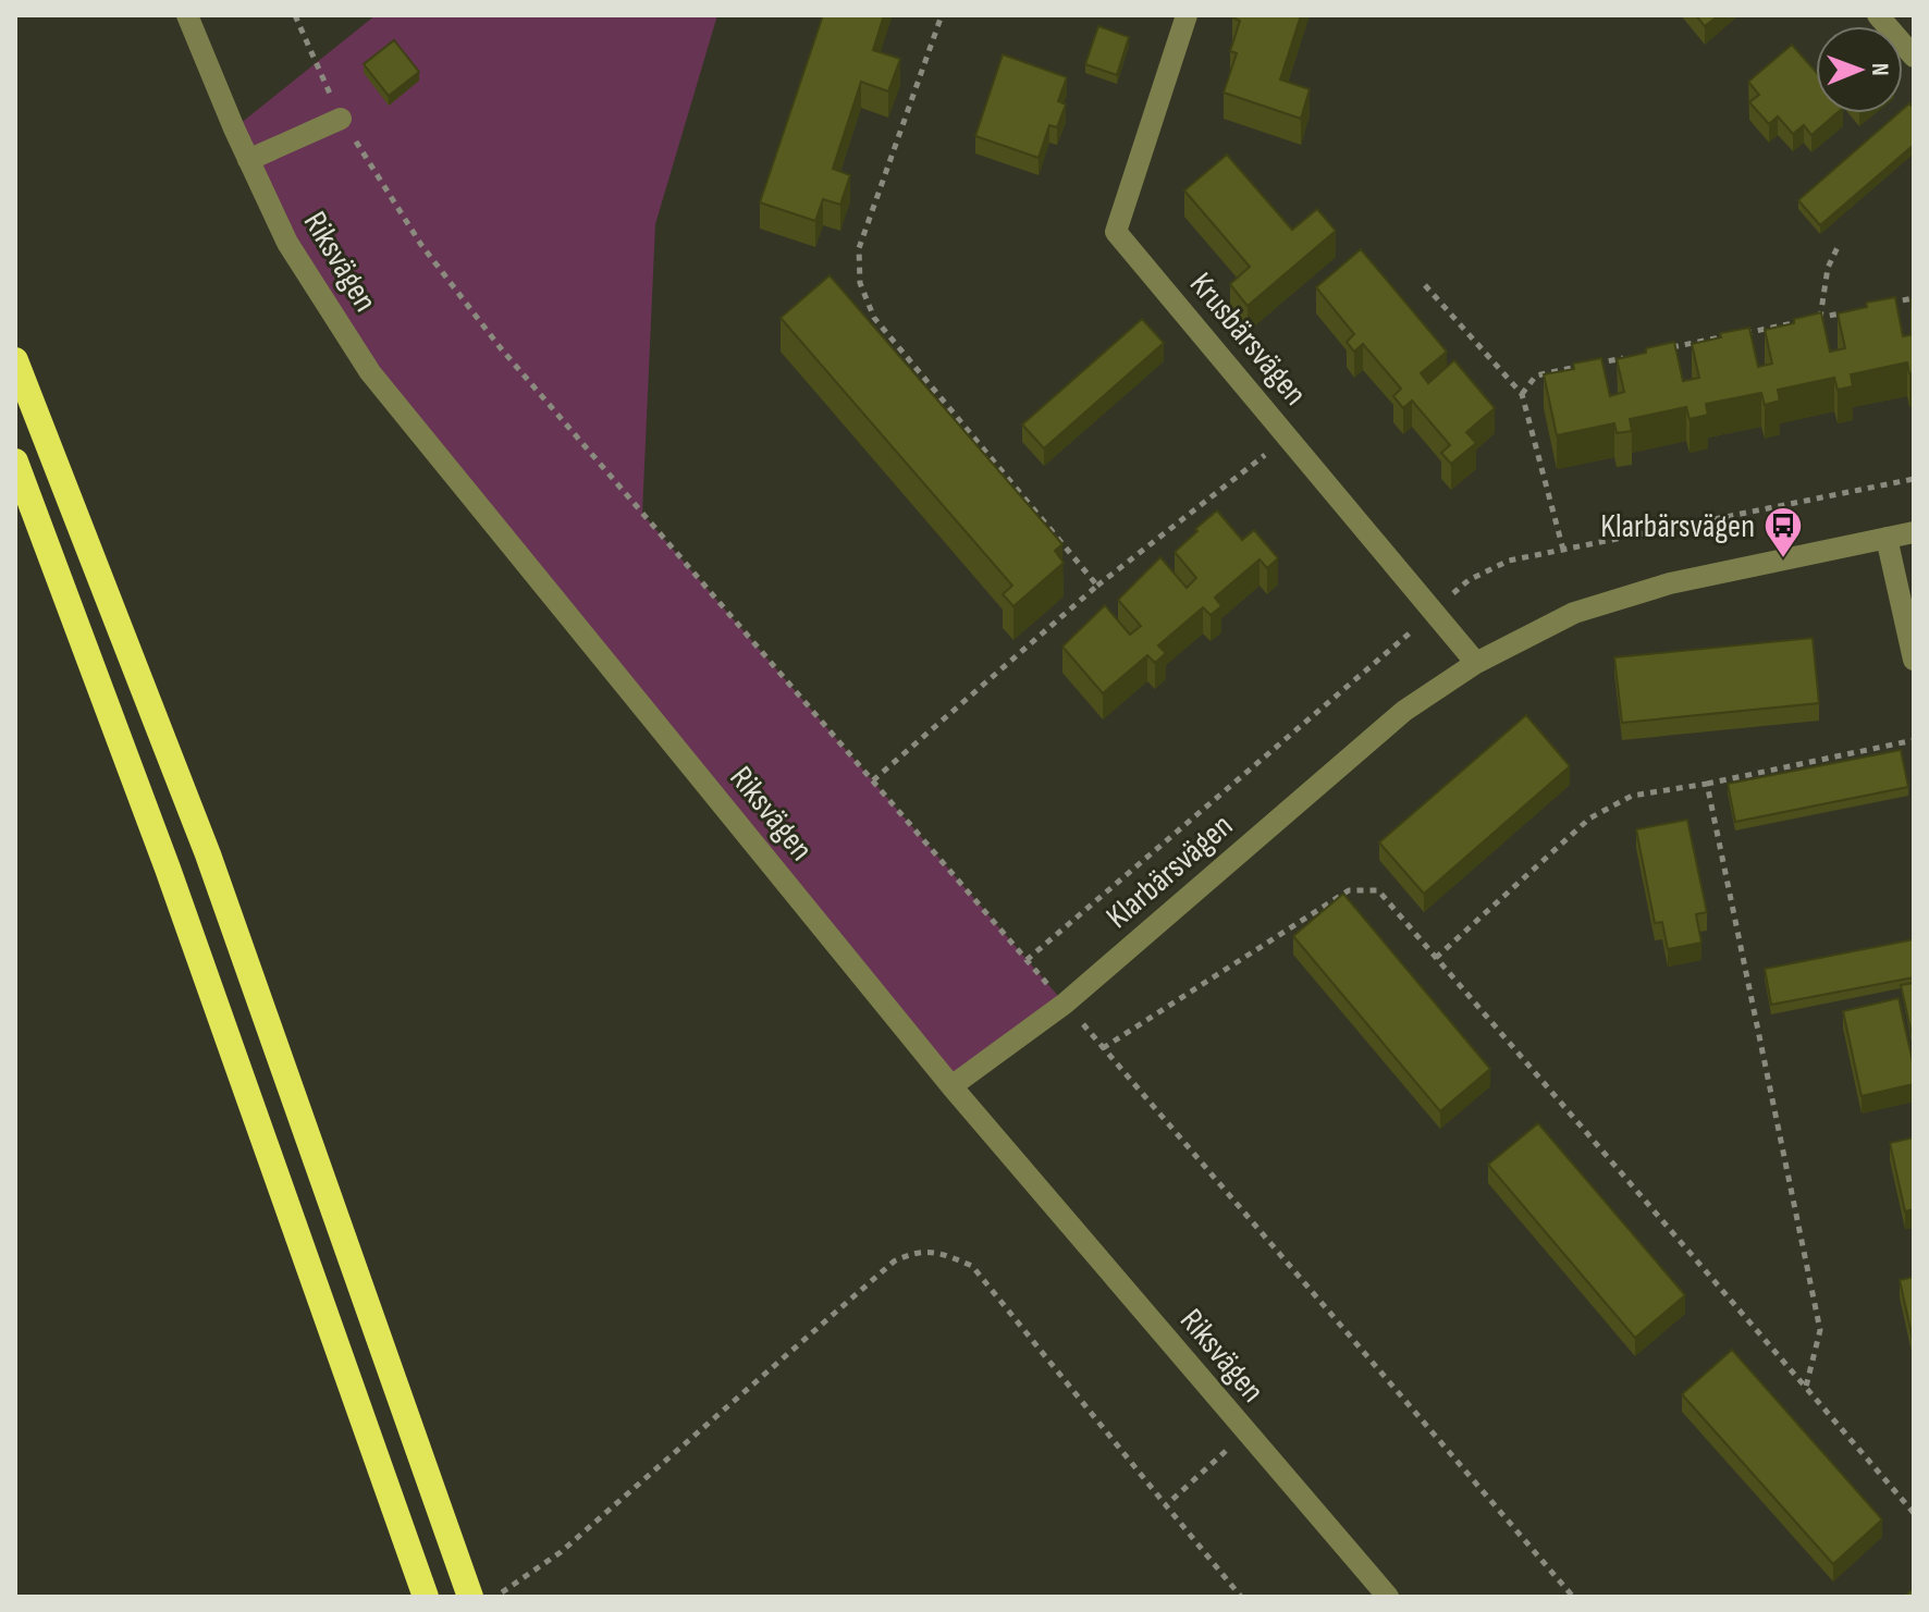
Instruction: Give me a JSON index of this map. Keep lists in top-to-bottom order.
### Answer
{
  "streets": {
    "street": ["Riksvägen", "Krusbärsvägen", "Klarbärsvägen"]
  },
  "crossings": [
    ["Riksvägen", "Klarbärsvägen"],
    ["Krusbärsvägen", "Klarbärsvägen"]
  ],
  "places": {
    "bus stop": ["Klarbärsvägen"]
  },
  "north": "right"
}
